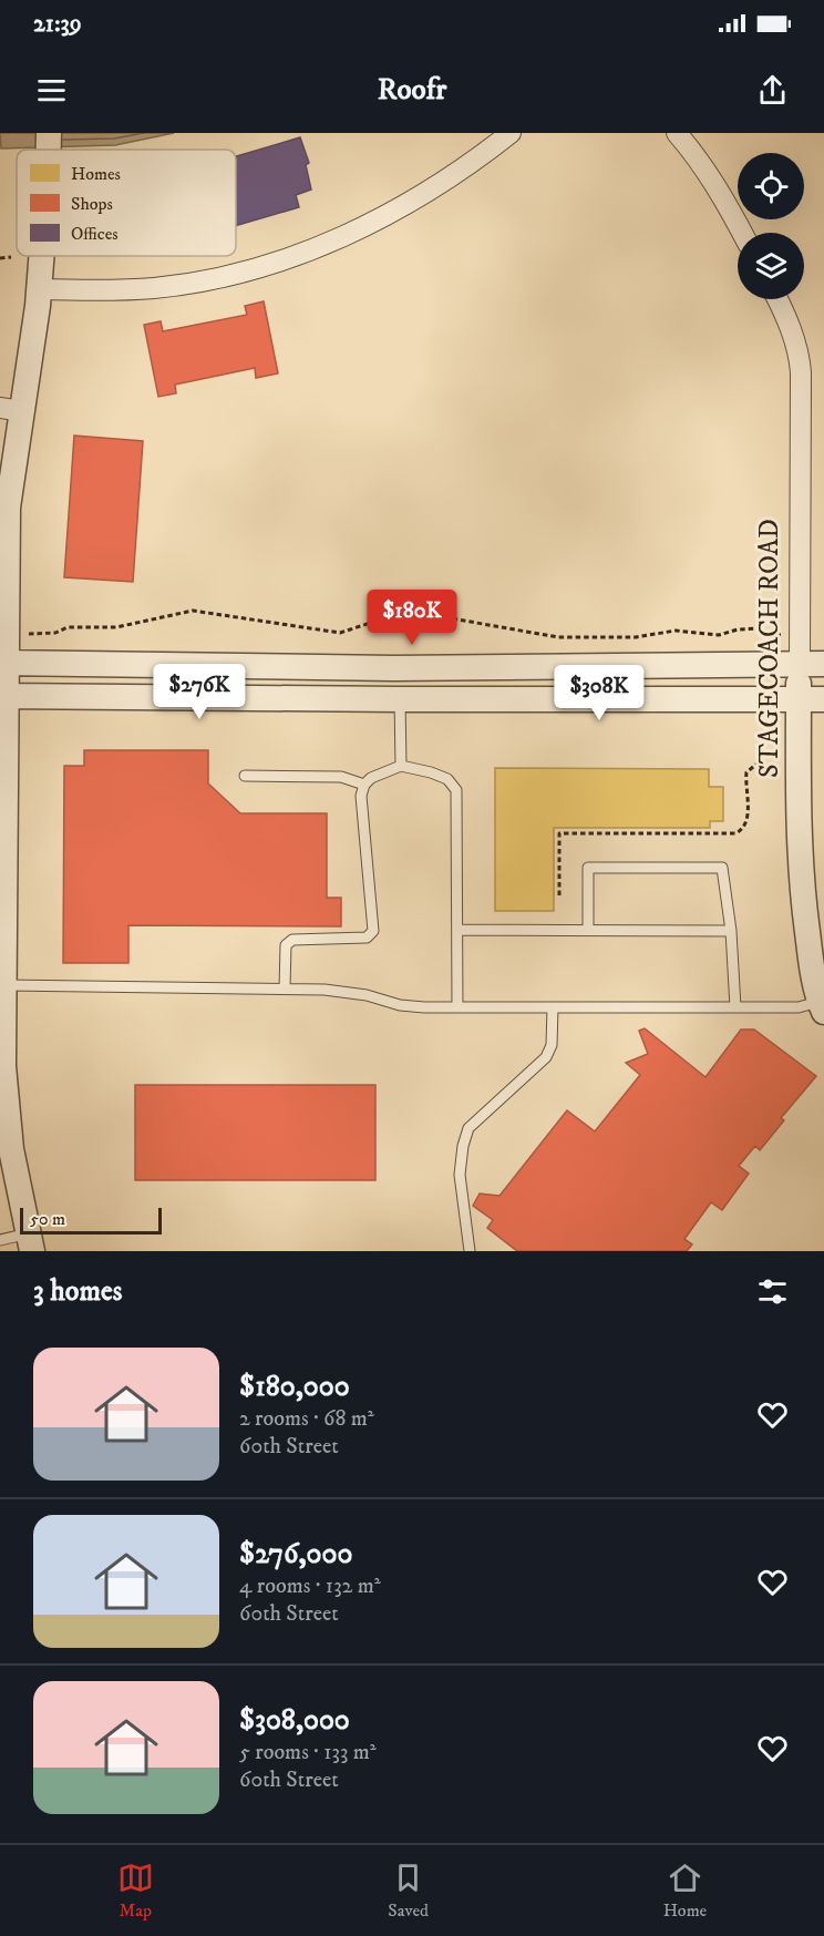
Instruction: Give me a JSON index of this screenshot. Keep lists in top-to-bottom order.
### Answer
{
  "streets": {
    "street": ["STAGECOACH ROAD"]
  },
  "legend": ["Homes", "Shops", "Offices"],
  "scale_bar": "50 m",
  "page": {
    "status": "21:39",
    "header": "Roofr",
    "price": ["$180K", "$276K", "$308K"],
    "scale": "50 m",
    "heading": "3 homes",
    "list": [
      {
        "name": "$180,000",
        "note": "2 rooms · 68 m² · 60th Street"
      },
      {
        "name": "$276,000",
        "note": "4 rooms · 132 m² · 60th Street"
      },
      {
        "name": "$308,000",
        "note": "5 rooms · 133 m² · 60th Street"
      }
    ],
    "tabs": ["Map", "Saved", "Home"]
  }
}
